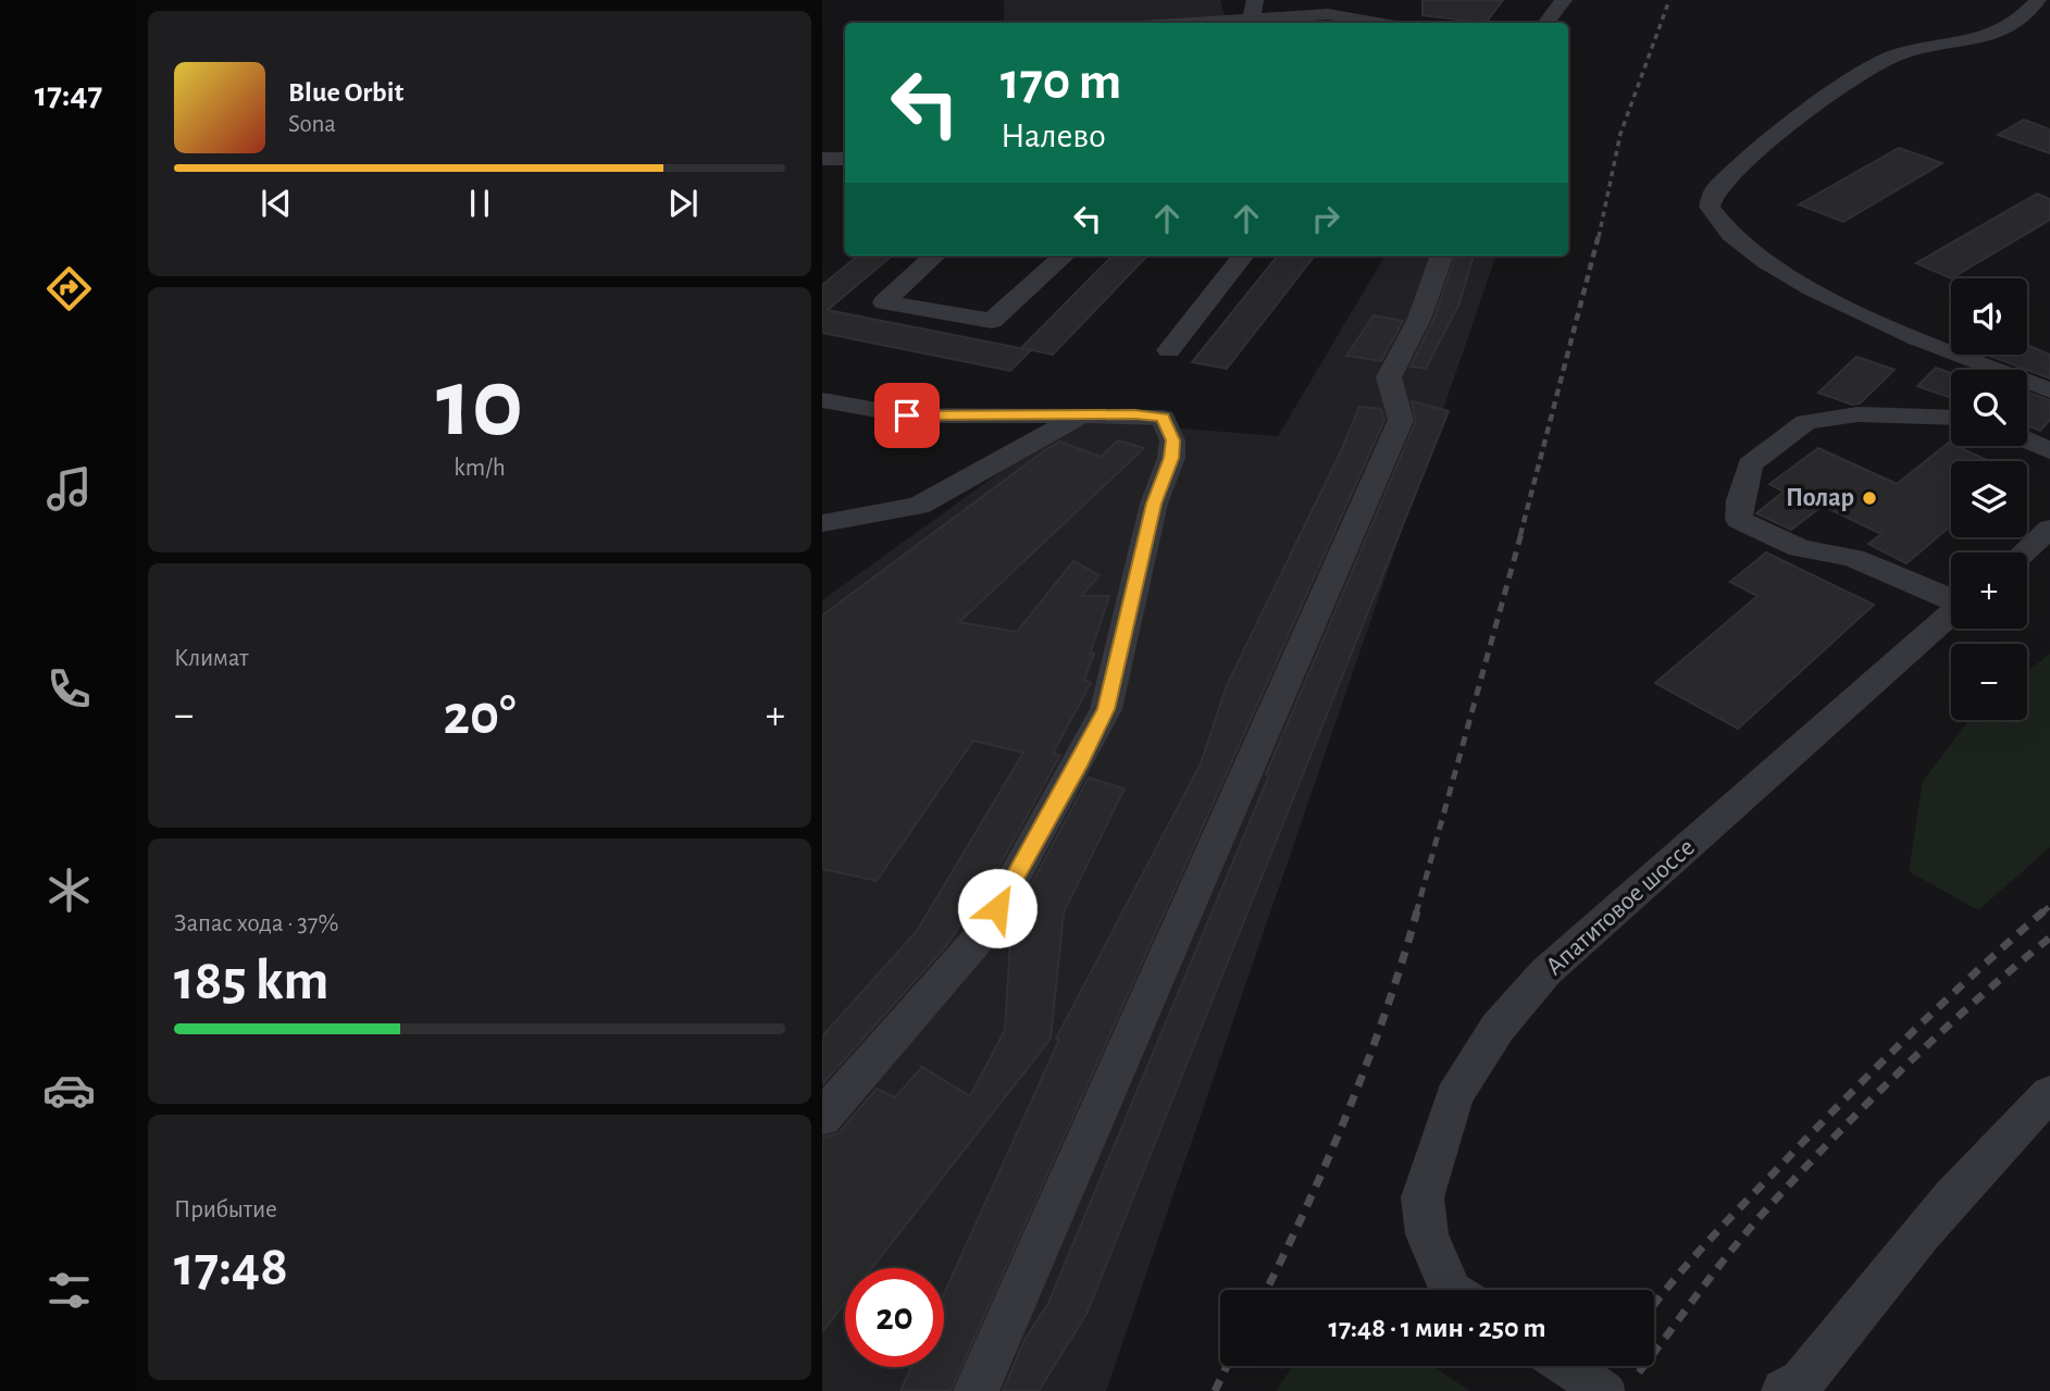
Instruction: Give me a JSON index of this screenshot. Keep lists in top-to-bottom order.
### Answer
{
  "streets": {
    "street": ["Апатитовое шоссе"]
  },
  "places": ["Полар"],
  "page": {
    "tabs": "17:47",
    "turn": ["170 m", "Налево"],
    "song": ["Blue Orbit", "Sona"],
    "map_buttons": ["+", "−"],
    "tile": [
      ["10", "km/h"],
      "Климат",
      ["Запас хода · 37%", "185 km"],
      ["Прибытие", "17:48"]
    ],
    "heat": ["−", "20°", "+"],
    "limit": "20",
    "trip": "17:48 · 1 мин · 250 m"
  }
}
